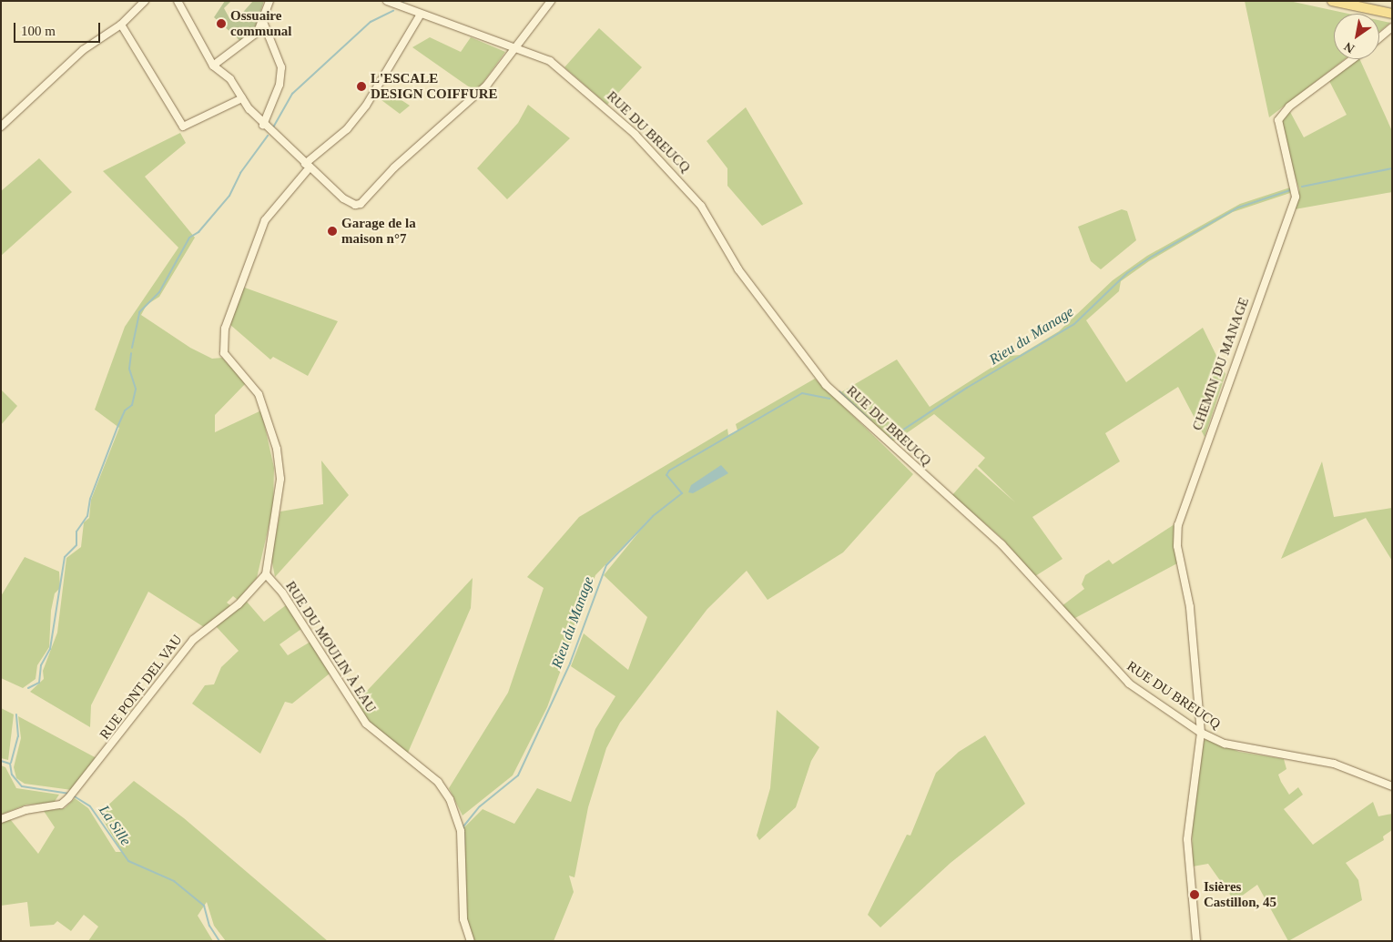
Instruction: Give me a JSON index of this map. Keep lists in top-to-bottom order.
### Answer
{
  "streets": {
    "street": [
      "RUE DU BREUCQ",
      "CHEMIN DU MANAGE",
      "RUE DU MOULIN À EAU",
      "RUE PONT DEL VAU"
    ]
  },
  "crossings": [
    ["RUE DU BREUCQ", "CHEMIN DU MANAGE"],
    ["RUE DU MOULIN À EAU", "RUE PONT DEL VAU"]
  ],
  "water": ["Rieu du Manage", "La Sille"],
  "places": [
    "Ossuaire communal",
    "L'ESCALE DESIGN COIFFURE",
    "Garage de la maison n°7",
    "Isières Castillon, 45"
  ],
  "scale_bar": "100 m",
  "north": "bottom left"
}
